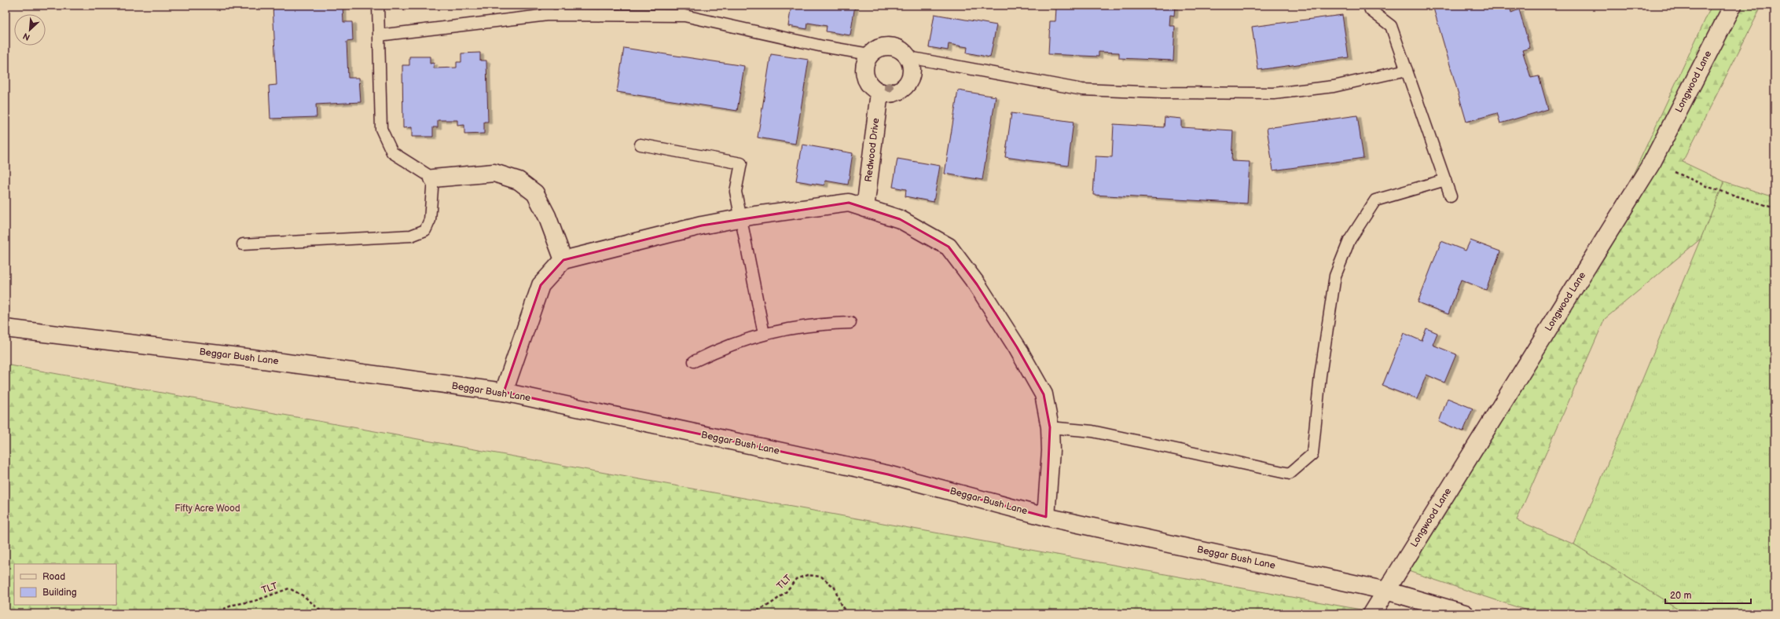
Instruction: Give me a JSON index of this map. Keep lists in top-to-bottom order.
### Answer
{
  "streets": {
    "street": ["Longwood Lane", "Redwood Drive", "Beggar Bush Lane"],
    "path": ["TLT"]
  },
  "crossings": [
    ["Longwood Lane", "Beggar Bush Lane"]
  ],
  "parks": ["Fifty Acre Wood"],
  "legend": ["Road", "Building"],
  "scale_bar": "20 m",
  "north": "bottom left"
}
